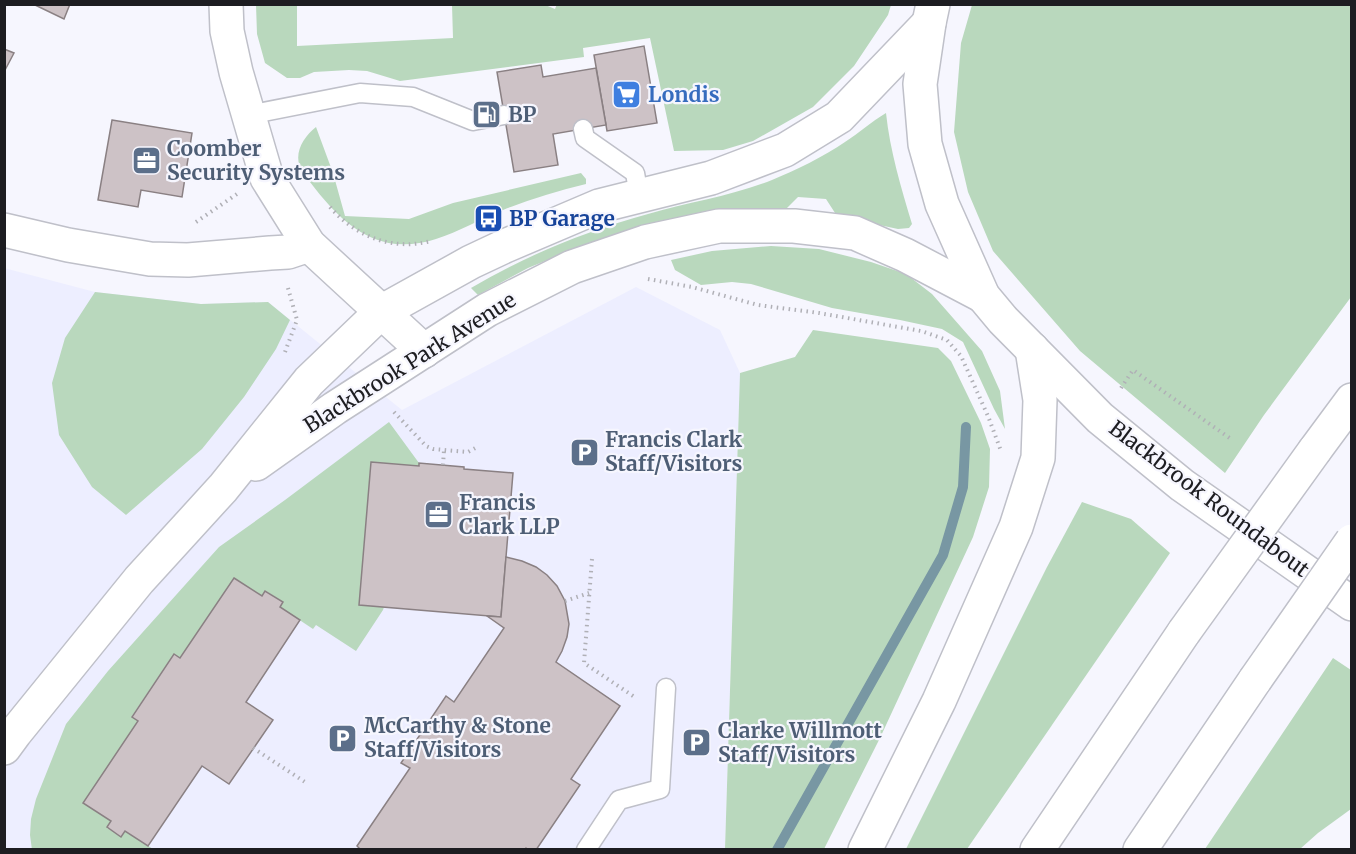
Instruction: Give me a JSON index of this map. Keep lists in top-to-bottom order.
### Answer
{
  "streets": {
    "main road": ["Blackbrook Park Avenue", "Blackbrook Roundabout"]
  },
  "crossings": [
    ["Blackbrook Park Avenue", "Blackbrook Roundabout"]
  ],
  "places": {
    "supermarket": ["Londis"],
    "fuel station": ["BP"],
    "office": ["Coomber Security Systems", "Francis Clark LLP"],
    "bus stop": ["BP Garage"],
    "parking": ["Francis Clark Staff/Visitors", "McCarthy & Stone Staff/Visitors", "Clarke Willmott Staff/Visitors"]
  }
}
